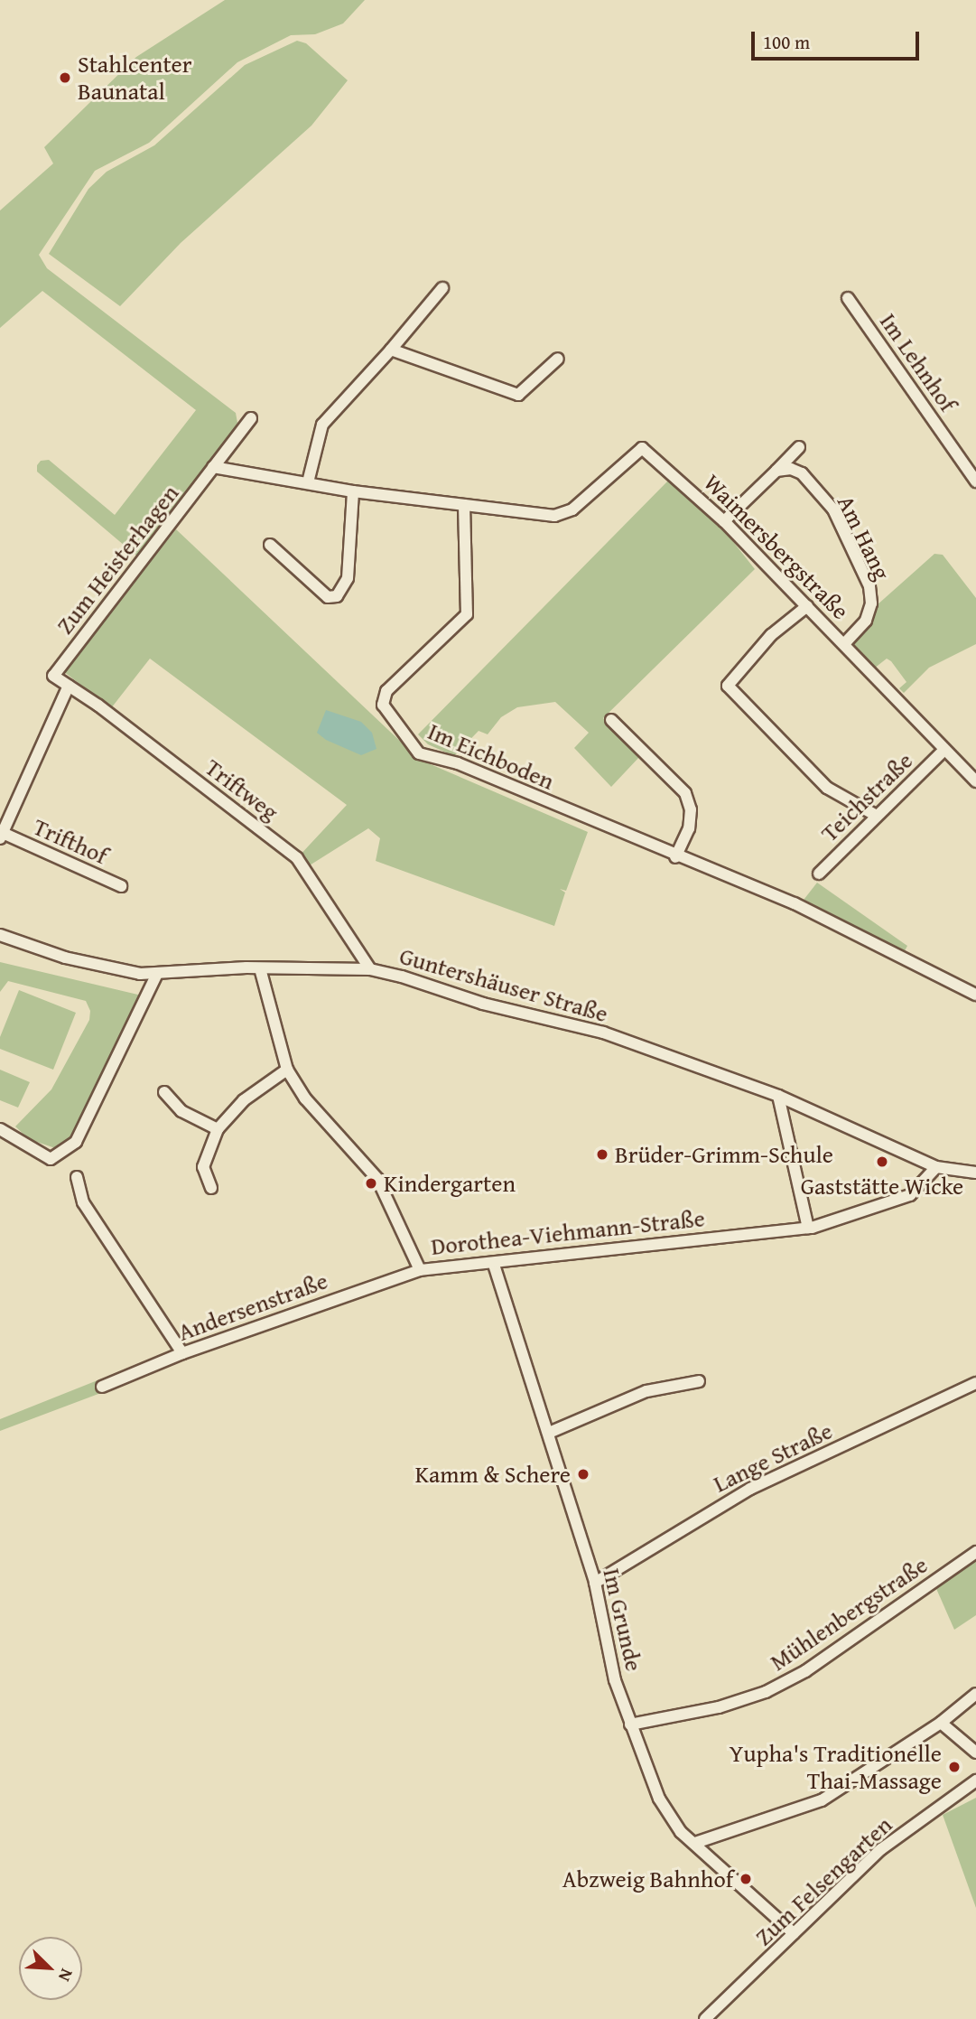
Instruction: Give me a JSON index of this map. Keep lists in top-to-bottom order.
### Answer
{
  "streets": {
    "street": [
      "Im Lehnhof",
      "Am Hang",
      "Waimersbergstraße",
      "Zum Heisterhagen",
      "Im Eichboden",
      "Triftweg",
      "Teichstraße",
      "Trifthof",
      "Guntershäuser Straße",
      "Dorothea-Viehmann-Straße",
      "Andersenstraße",
      "Lange Straße",
      "Mühlenbergstraße",
      "Im Grunde",
      "Zum Felsengarten"
    ]
  },
  "crossings": [
    ["Am Hang", "Waimersbergstraße"],
    ["Waimersbergstraße", "Im Eichboden"],
    ["Waimersbergstraße", "Teichstraße"],
    ["Zum Heisterhagen", "Triftweg"],
    ["Triftweg", "Trifthof"],
    ["Triftweg", "Guntershäuser Straße"],
    ["Guntershäuser Straße", "Dorothea-Viehmann-Straße"],
    ["Dorothea-Viehmann-Straße", "Andersenstraße"],
    ["Dorothea-Viehmann-Straße", "Im Grunde"],
    ["Lange Straße", "Im Grunde"],
    ["Mühlenbergstraße", "Im Grunde"],
    ["Im Grunde", "Zum Felsengarten"]
  ],
  "places": [
    "Stahlcenter Baunatal",
    "Brüder-Grimm-Schule",
    "Gaststätte Wicke",
    "Kindergarten",
    "Kamm & Schere",
    "Yupha's Traditionelle Thai-Massage",
    "Abzweig Bahnhof"
  ],
  "scale_bar": "100 m",
  "north": "bottom right"
}
